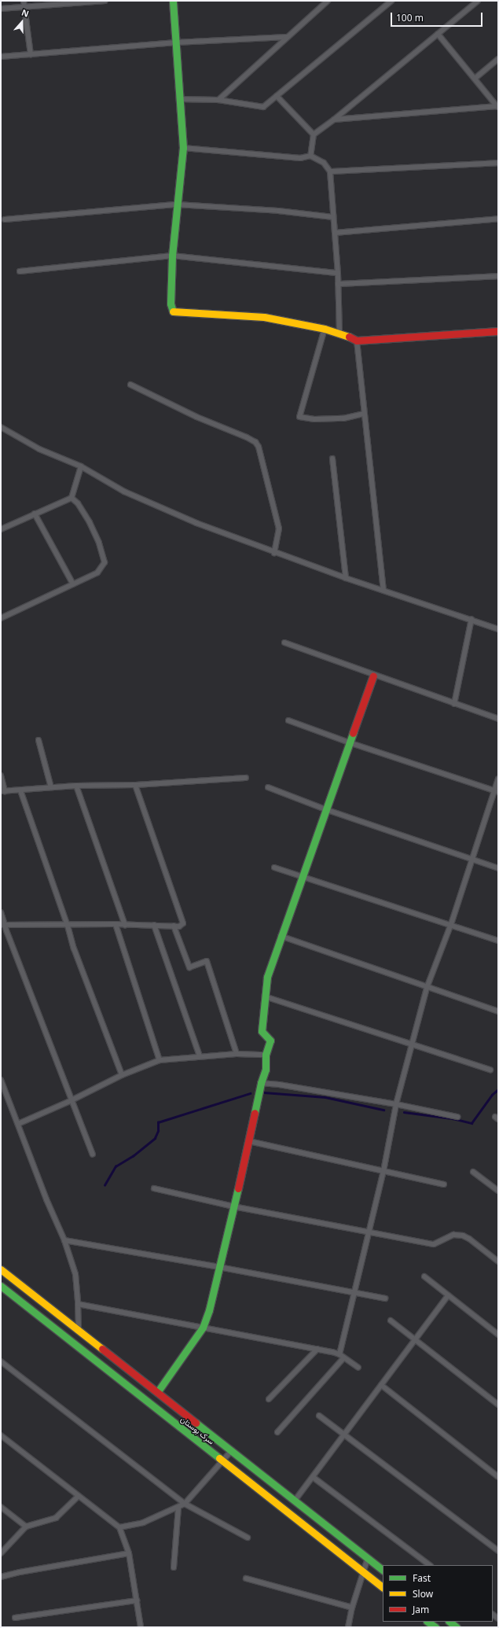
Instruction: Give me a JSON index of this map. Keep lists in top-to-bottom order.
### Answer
{
  "streets": {
    "street": ["سرک بوستان"]
  },
  "legend": ["Fast", "Slow", "Jam"],
  "scale_bar": "100 m",
  "north": "top"
}
